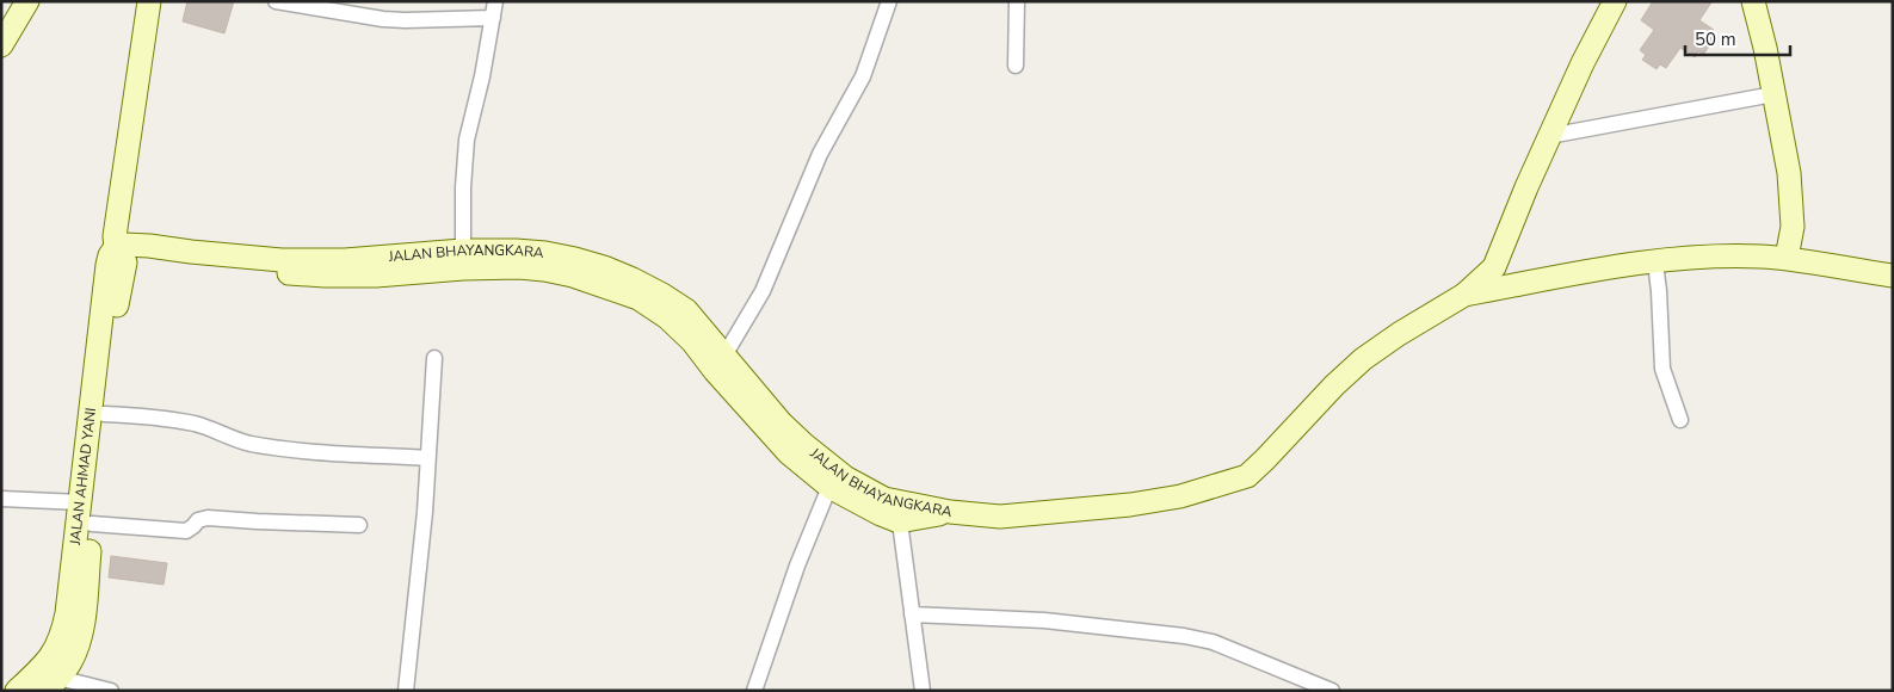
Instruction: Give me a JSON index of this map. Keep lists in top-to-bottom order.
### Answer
{
  "streets": {
    "main road": ["JALAN BHAYANGKARA", "JALAN AHMAD YANI"]
  },
  "crossings": [
    ["JALAN BHAYANGKARA", "JALAN AHMAD YANI"]
  ],
  "scale_bar": "50 m"
}
